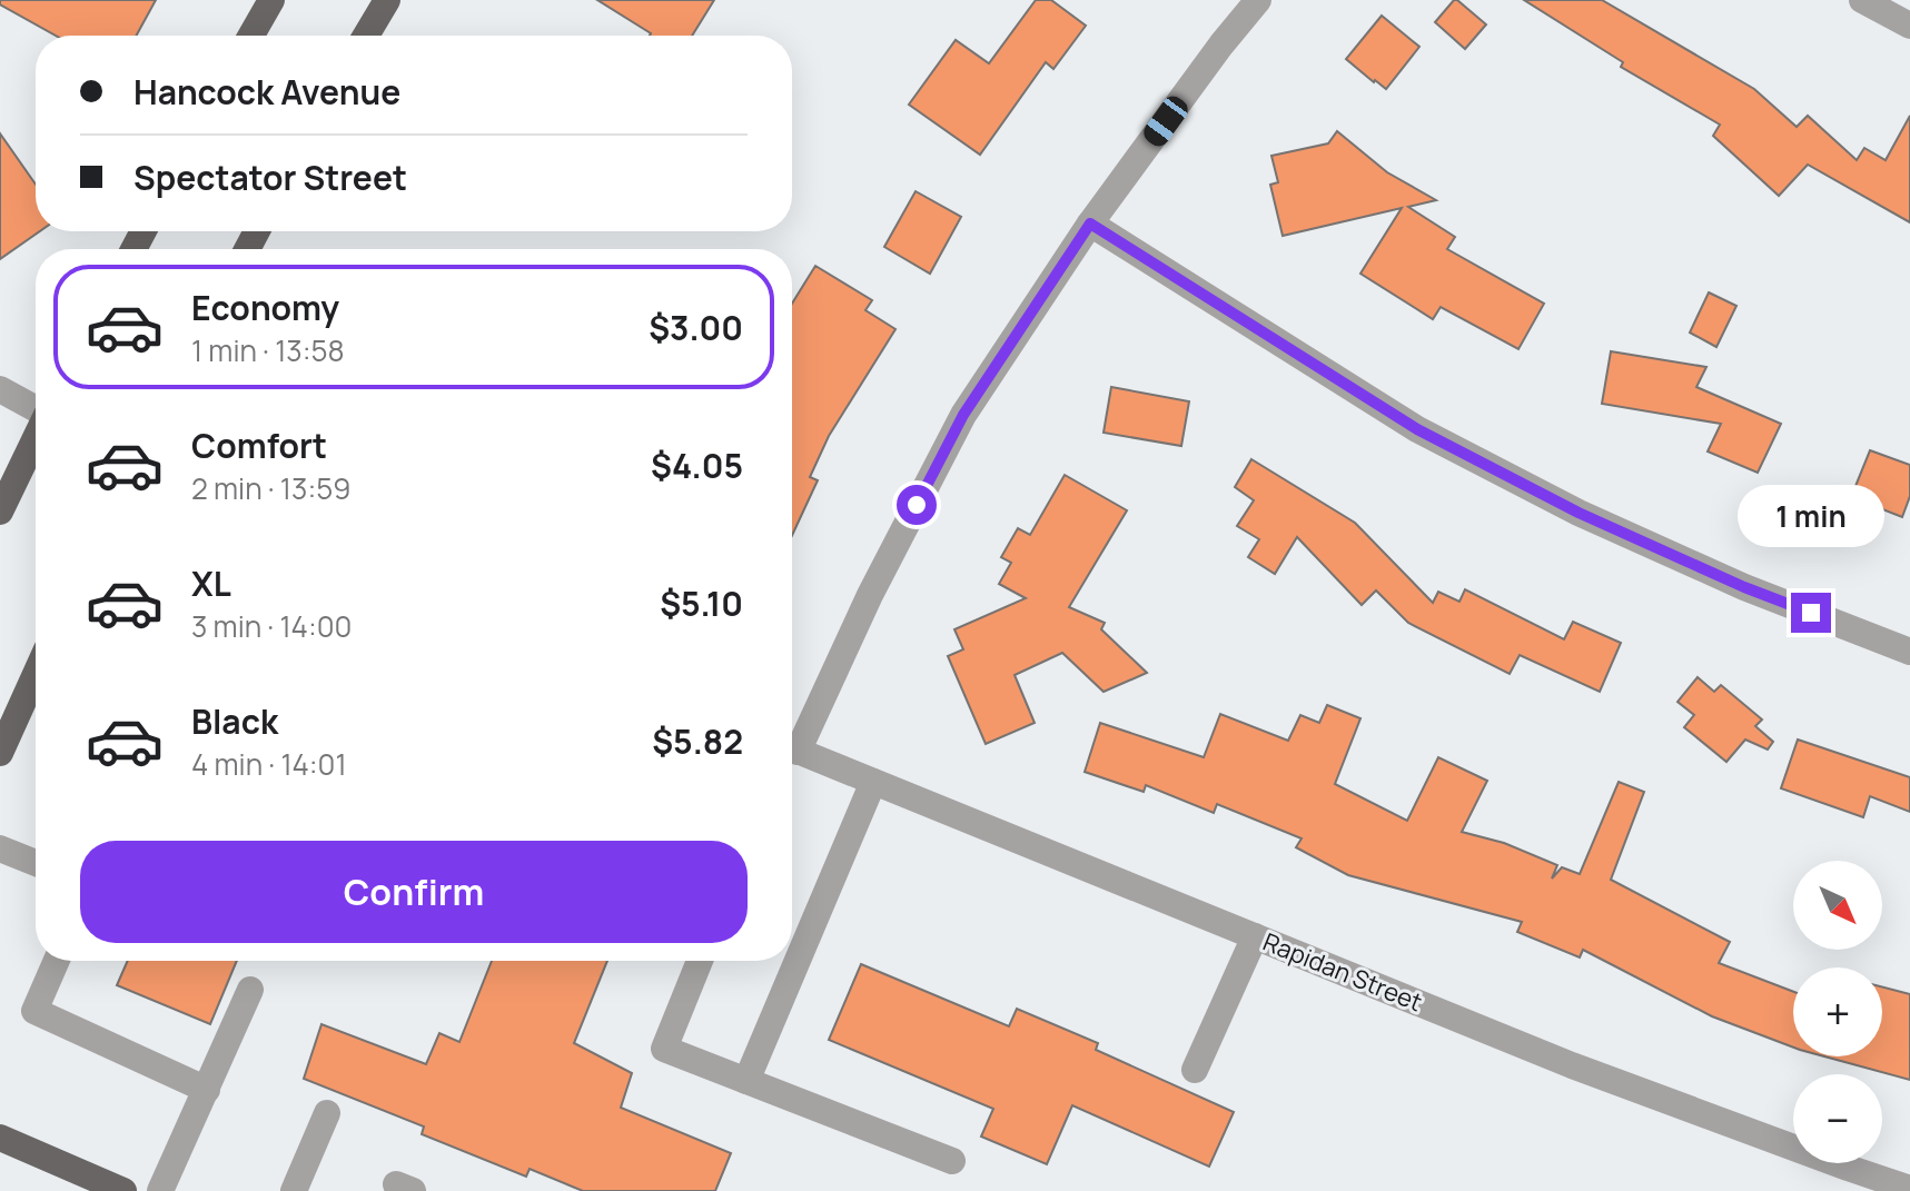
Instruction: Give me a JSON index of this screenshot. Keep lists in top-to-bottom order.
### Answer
{
  "streets": {
    "street": ["Rapidan Street"]
  },
  "north": "bottom right",
  "page": {
    "banner": ["Hancock Avenue", "Spectator Street"],
    "list": [
      {
        "name": "Economy",
        "note": "1 min · 13:58",
        "value": "$3.00"
      },
      {
        "name": "Comfort",
        "note": "2 min · 13:59",
        "value": "$4.05"
      },
      {
        "name": "XL",
        "note": "3 min · 14:00",
        "value": "$5.10"
      },
      {
        "name": "Black",
        "note": "4 min · 14:01",
        "value": "$5.82"
      }
    ],
    "bubble": "1 min",
    "buttons": "Confirm",
    "map_buttons": ["+", "−"]
  }
}
